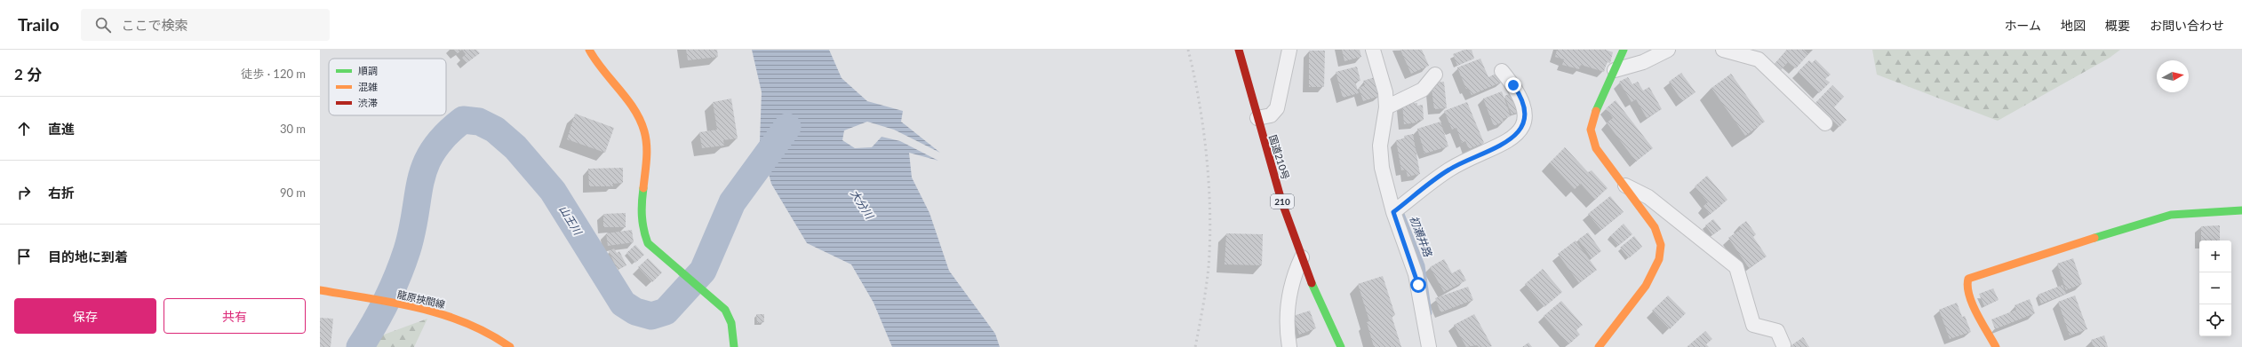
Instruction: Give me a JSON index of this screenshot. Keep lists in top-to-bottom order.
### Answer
{
  "streets": {
    "main road": ["国道210号", "210", "龍原挾間線"]
  },
  "water": ["大分川", "山王川", "初瀬井路"],
  "legend": ["順調", "混雑", "渋滞"],
  "north": "right",
  "page": {
    "header": "Trailo",
    "search": "ここで検索",
    "nav": [
      "ホーム",
      "地図",
      "概要",
      "お問い合わせ"
    ],
    "heading": ["2 分", "徒歩 · 120 m"],
    "list": [
      ["直進", "30 m"],
      ["右折", "90 m"],
      "目的地に到着"
    ],
    "map_buttons": ["+", "−"],
    "buttons": ["保存", "共有"]
  }
}
